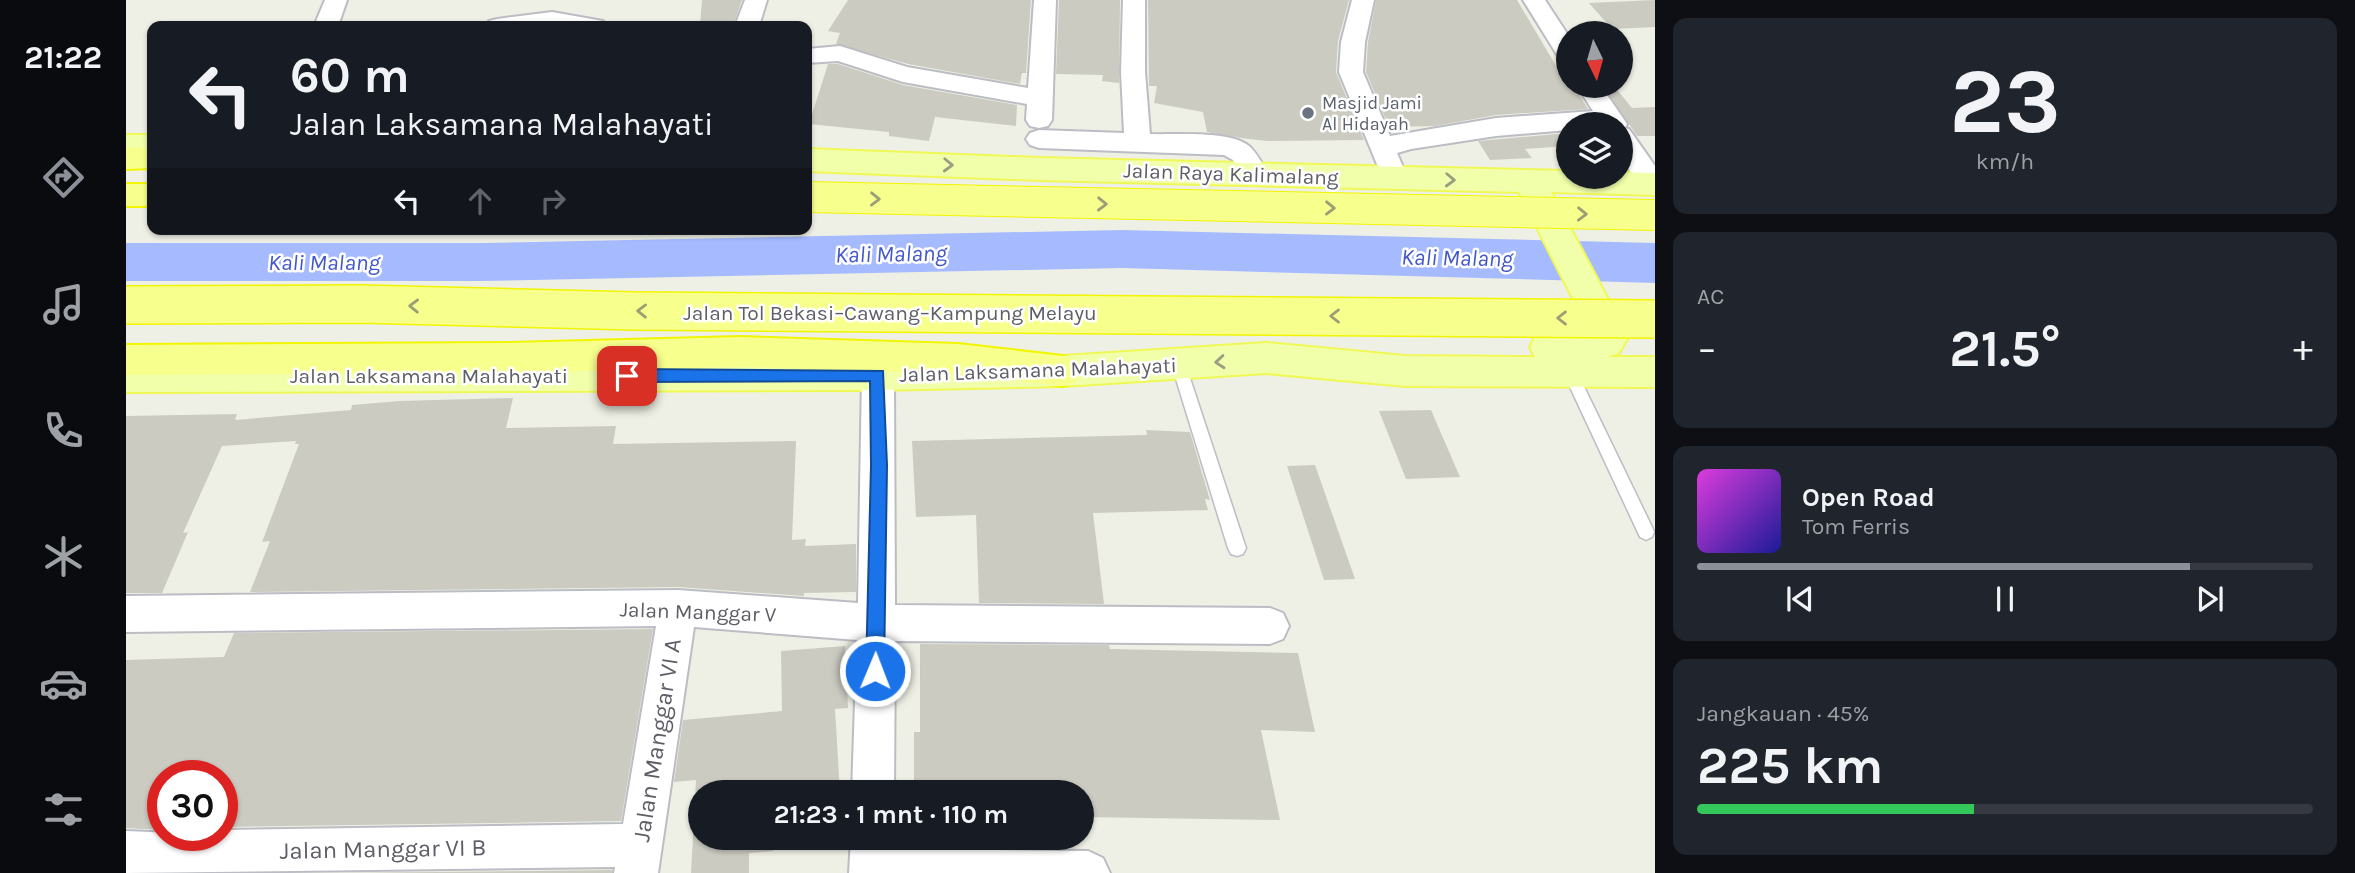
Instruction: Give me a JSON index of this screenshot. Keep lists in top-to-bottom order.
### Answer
{
  "streets": {
    "highway": ["Jalan Tol Bekasi–Cawang–Kampung Melayu"],
    "main road": ["Jalan Raya Kalimalang", "Jalan Laksamana Malahayati"],
    "street": ["Jalan Manggar V", "Jalan Manggar VI A", "Jalan Manggar VI B"]
  },
  "crossings": [
    ["Jalan Manggar V", "Jalan Manggar VI A"],
    ["Jalan Manggar VI A", "Jalan Manggar VI B"]
  ],
  "one_way": ["Jalan Raya Kalimalang"],
  "water": ["Kali Malang"],
  "places": ["Masjid Jami Al Hidayah"],
  "north": "bottom",
  "page": {
    "tabs": "21:22",
    "tile": [
      ["23", "km/h"],
      "AC",
      ["Jangkauan · 45%", "225 km"]
    ],
    "turn": ["60 m", "Jalan Laksamana Malahayati"],
    "heat": ["−", "21.5°", "+"],
    "song": ["Open Road", "Tom Ferris"],
    "limit": "30",
    "trip": "21:23 · 1 mnt · 110 m"
  }
}
